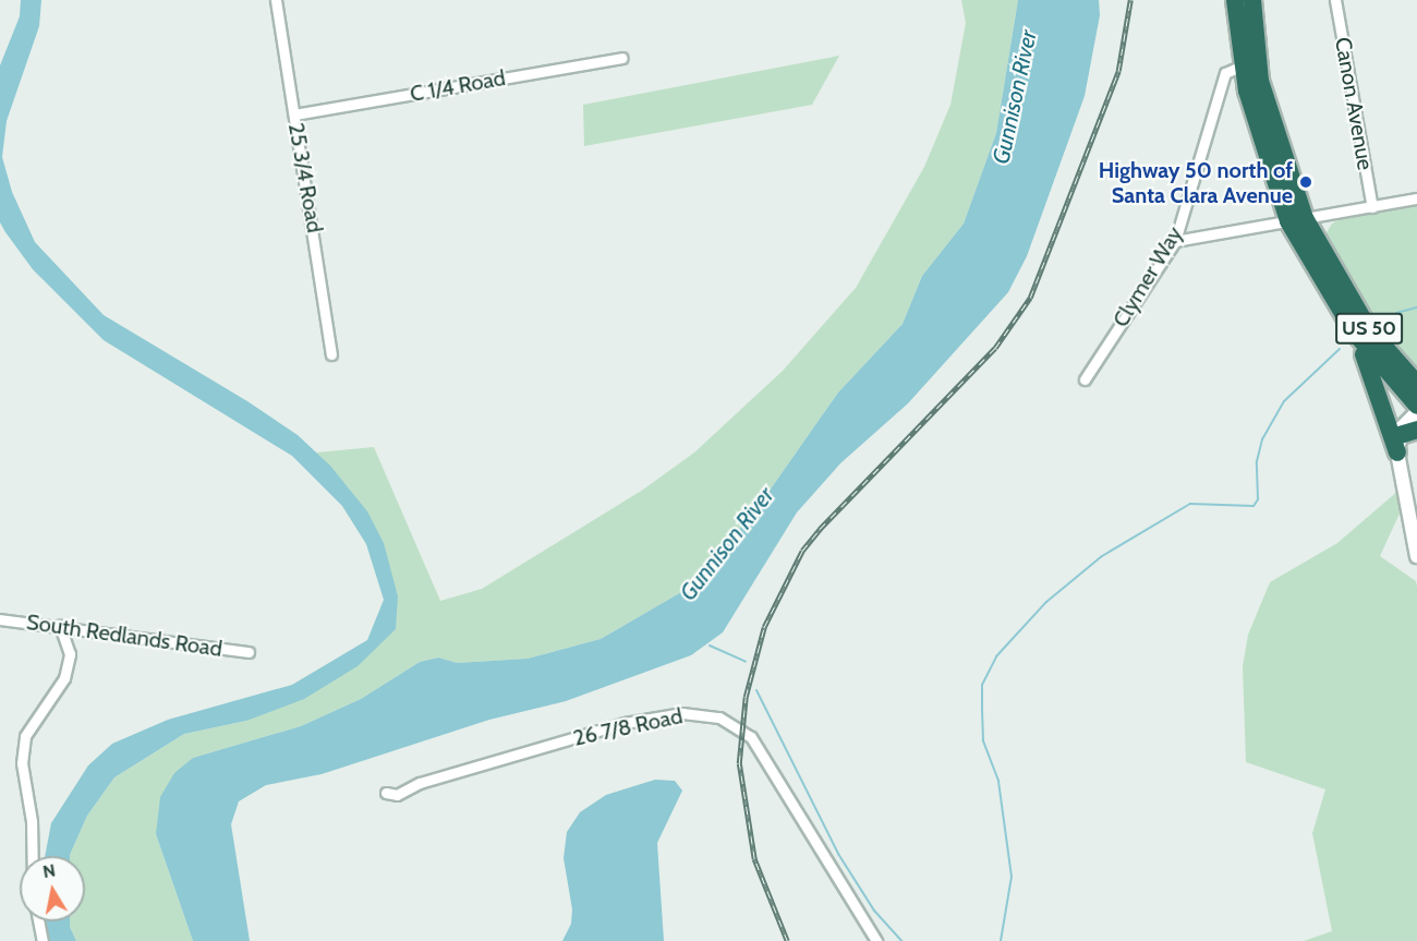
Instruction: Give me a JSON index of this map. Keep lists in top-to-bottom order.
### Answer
{
  "streets": {
    "highway": ["US 50"],
    "street": [
      "C 1/4 Road",
      "Canon Avenue",
      "25 3/4 Road",
      "Clymer Way",
      "South Redlands Road",
      "26 7/8 Road"
    ]
  },
  "crossings": [
    ["C 1/4 Road", "25 3/4 Road"],
    ["Clymer Way", "US 50"]
  ],
  "water": ["Gunnison River"],
  "places": ["Highway 50 north of Santa Clara Avenue"],
  "north": "top"
}
